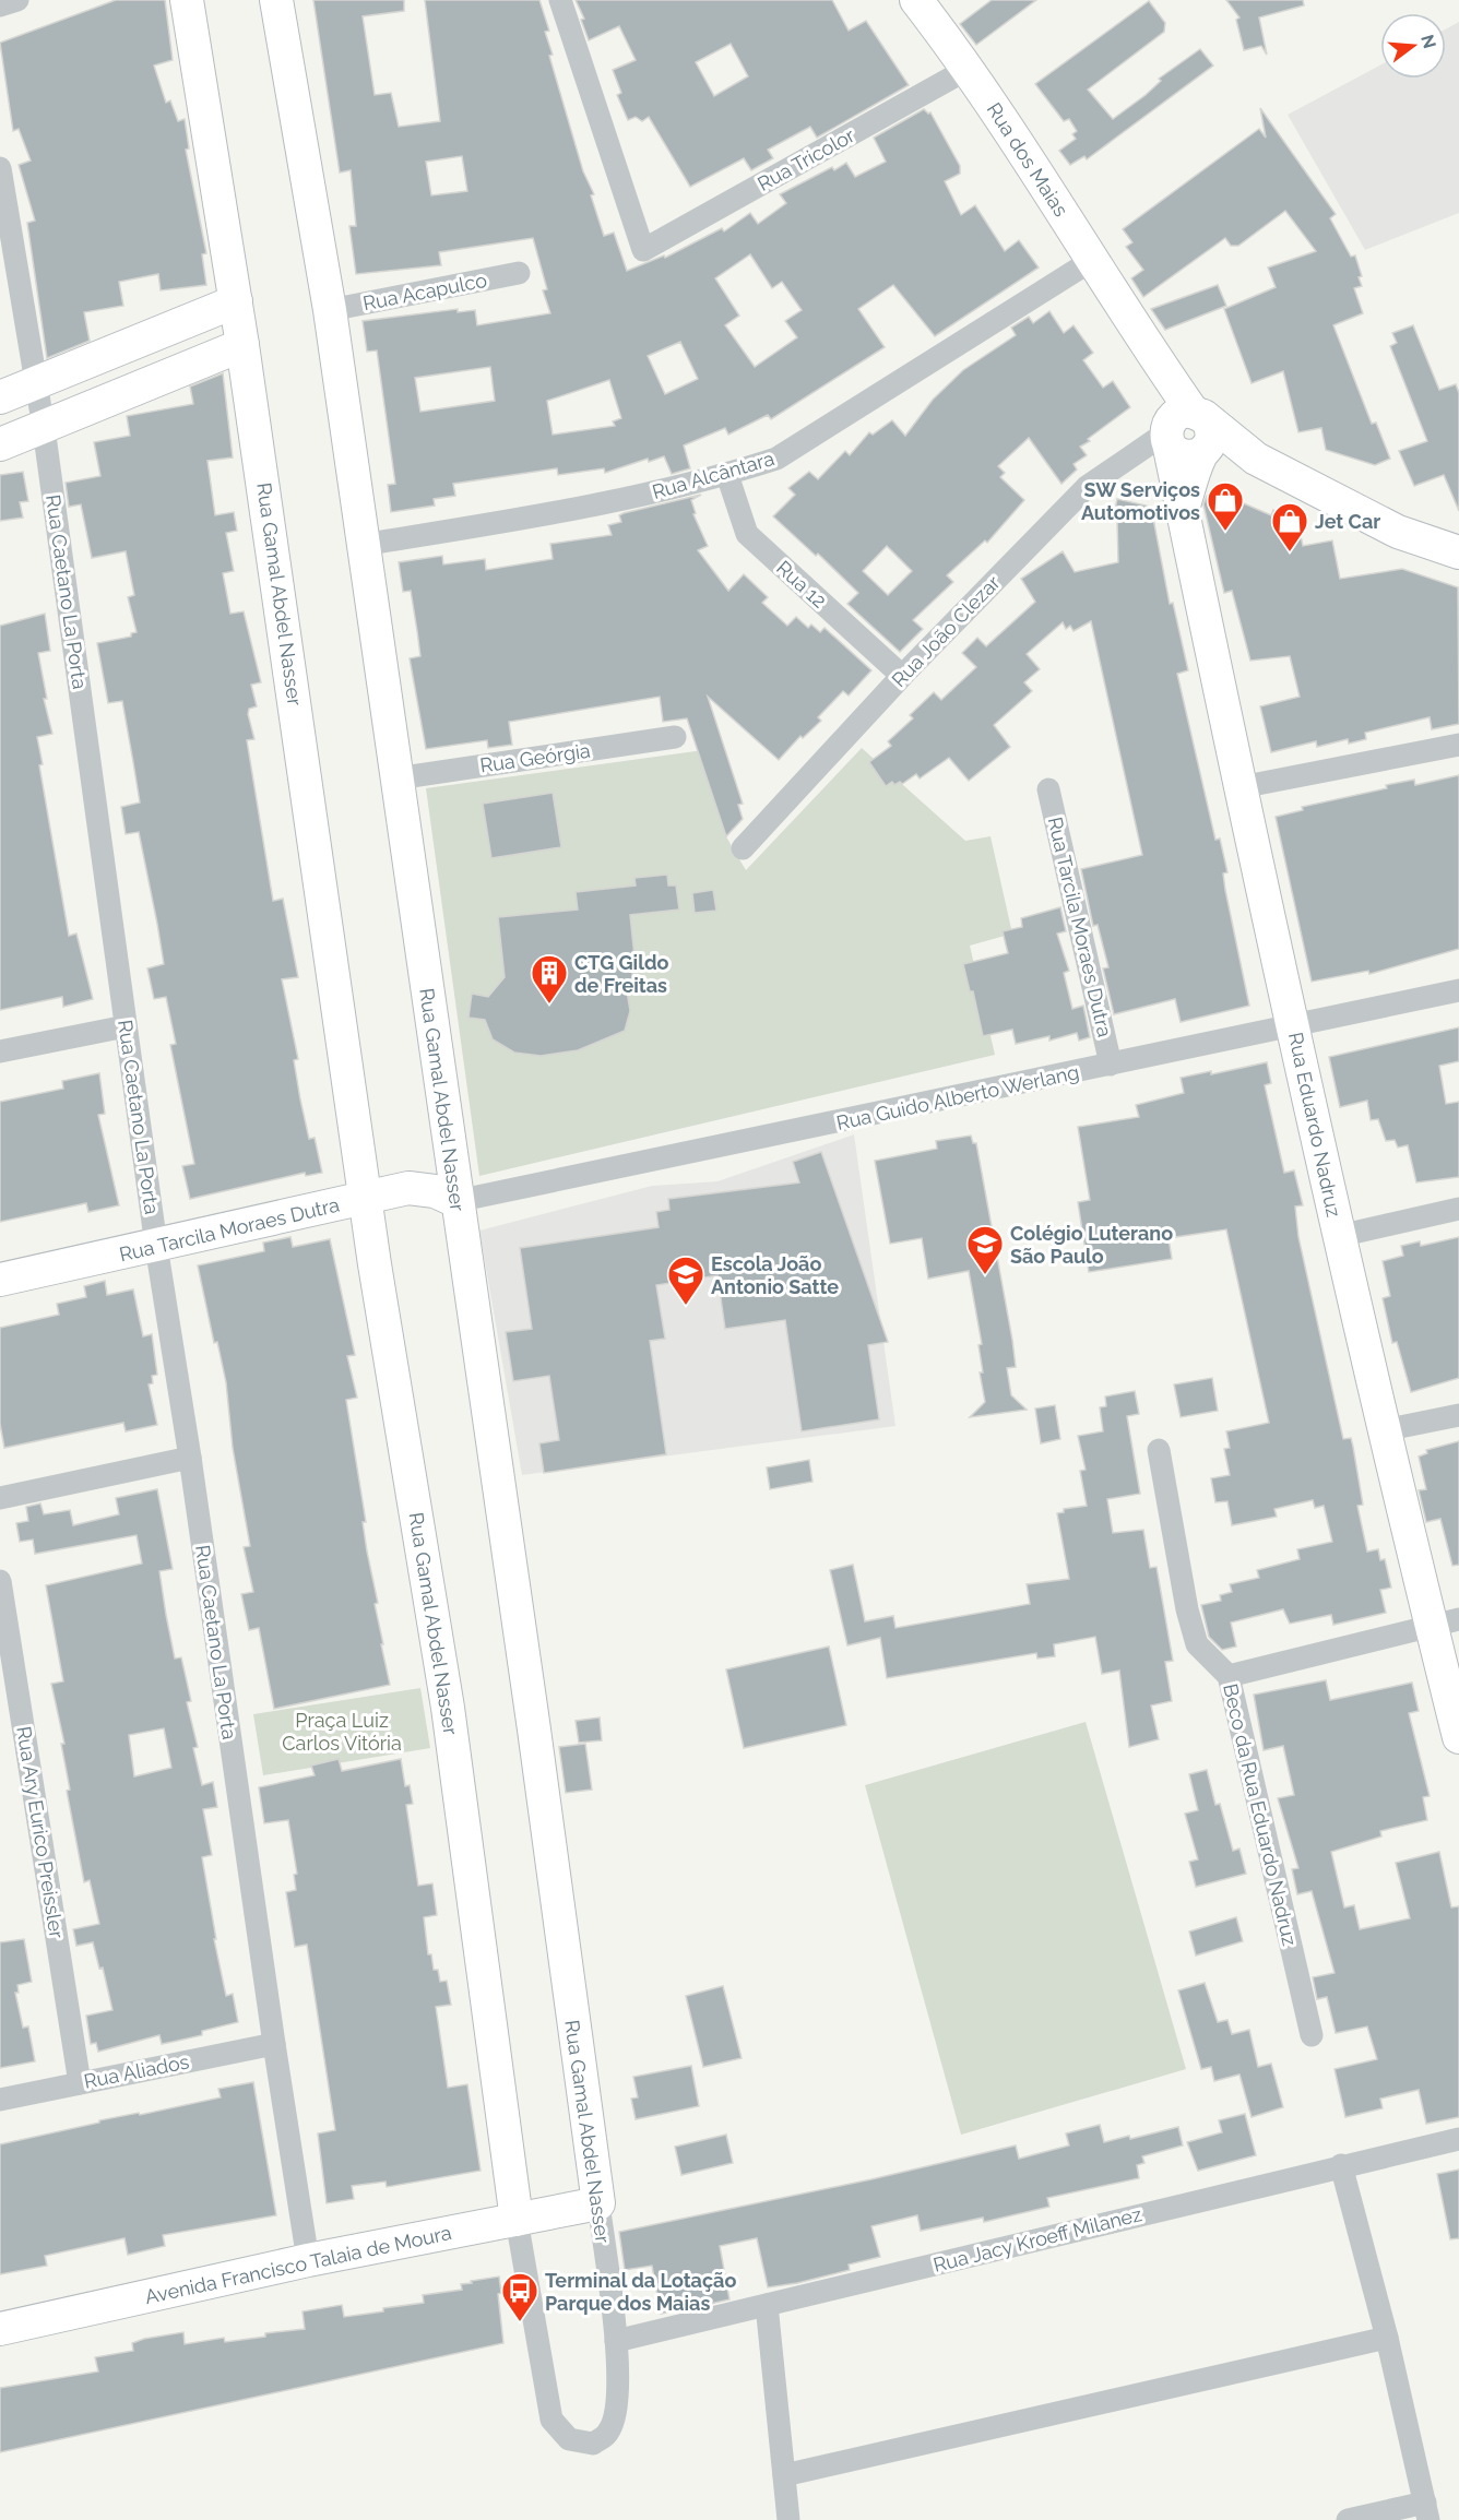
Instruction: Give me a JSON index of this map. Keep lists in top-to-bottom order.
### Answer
{
  "streets": {
    "street": [
      "Rua Tricolor",
      "Rua dos Maias",
      "Rua Acapulco",
      "Rua Alcântara",
      "Rua 12",
      "Rua Caetano La Porta",
      "Rua Gamal Abdel Nasser",
      "Rua João Clezar",
      "Rua Geórgia",
      "Rua Tarcila Moraes Dutra",
      "Rua Guido Alberto Werlang",
      "Rua Eduardo Nadruz",
      "Beco da Rua Eduardo Nadruz",
      "Rua Ary Eurico Preissler",
      "Rua Aliados",
      "Rua Jacy Kroeff Milanez",
      "Avenida Francisco Talaia de Moura"
    ]
  },
  "crossings": [
    ["Rua Tricolor", "Rua dos Maias"],
    ["Rua dos Maias", "Rua Alcântara"],
    ["Rua dos Maias", "Rua João Clezar"],
    ["Rua dos Maias", "Rua Eduardo Nadruz"],
    ["Rua Acapulco", "Rua Gamal Abdel Nasser"],
    ["Rua Alcântara", "Rua 12"],
    ["Rua Alcântara", "Rua Gamal Abdel Nasser"],
    ["Rua 12", "Rua João Clezar"],
    ["Rua Caetano La Porta", "Rua Tarcila Moraes Dutra"],
    ["Rua Caetano La Porta", "Rua Aliados"],
    ["Rua Caetano La Porta", "Avenida Francisco Talaia de Moura"],
    ["Rua Gamal Abdel Nasser", "Rua Geórgia"],
    ["Rua Gamal Abdel Nasser", "Rua Tarcila Moraes Dutra"],
    ["Rua Gamal Abdel Nasser", "Rua Guido Alberto Werlang"],
    ["Rua Gamal Abdel Nasser", "Rua Jacy Kroeff Milanez"],
    ["Rua Gamal Abdel Nasser", "Avenida Francisco Talaia de Moura"],
    ["Rua João Clezar", "Rua Eduardo Nadruz"],
    ["Rua Tarcila Moraes Dutra", "Rua Guido Alberto Werlang"],
    ["Rua Guido Alberto Werlang", "Rua Eduardo Nadruz"],
    ["Rua Ary Eurico Preissler", "Rua Aliados"]
  ],
  "parks": ["Praça Luiz Carlos Vitória"],
  "places": {
    "shop": ["SW Serviços Automotivos", "Jet Car"],
    "building": ["CTG Gildo de Freitas"],
    "school or university": ["Colégio Luterano São Paulo", "Escola João Antonio Satte"],
    "bus stop": ["Terminal da Lotação Parque dos Maias"]
  },
  "north": "right"
}
